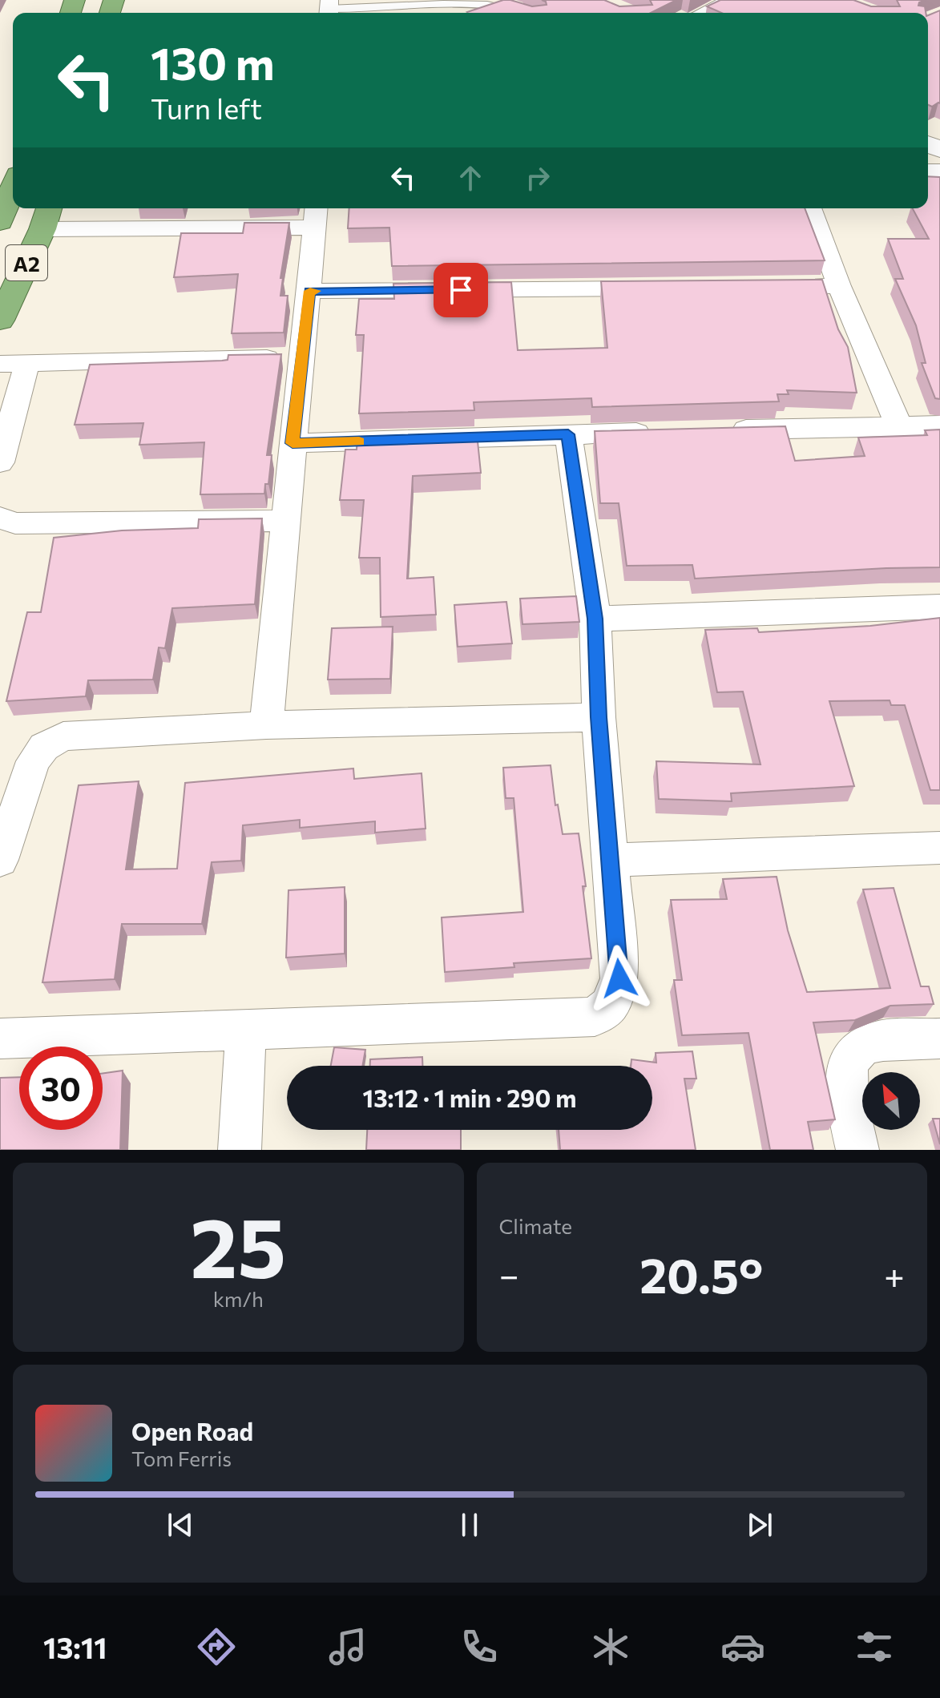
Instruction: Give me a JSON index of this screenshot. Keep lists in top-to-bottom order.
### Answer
{
  "streets": {
    "highway": ["A2"]
  },
  "north": "top left",
  "page": {
    "turn": ["130 m", "Turn left"],
    "limit": "30",
    "trip": "13:12 · 1 min · 290 m",
    "tile": [
      ["25", "km/h"],
      "Climate"
    ],
    "heat": ["−", "20.5°", "+"],
    "song": ["Open Road", "Tom Ferris"],
    "tabs": "13:11"
  }
}
